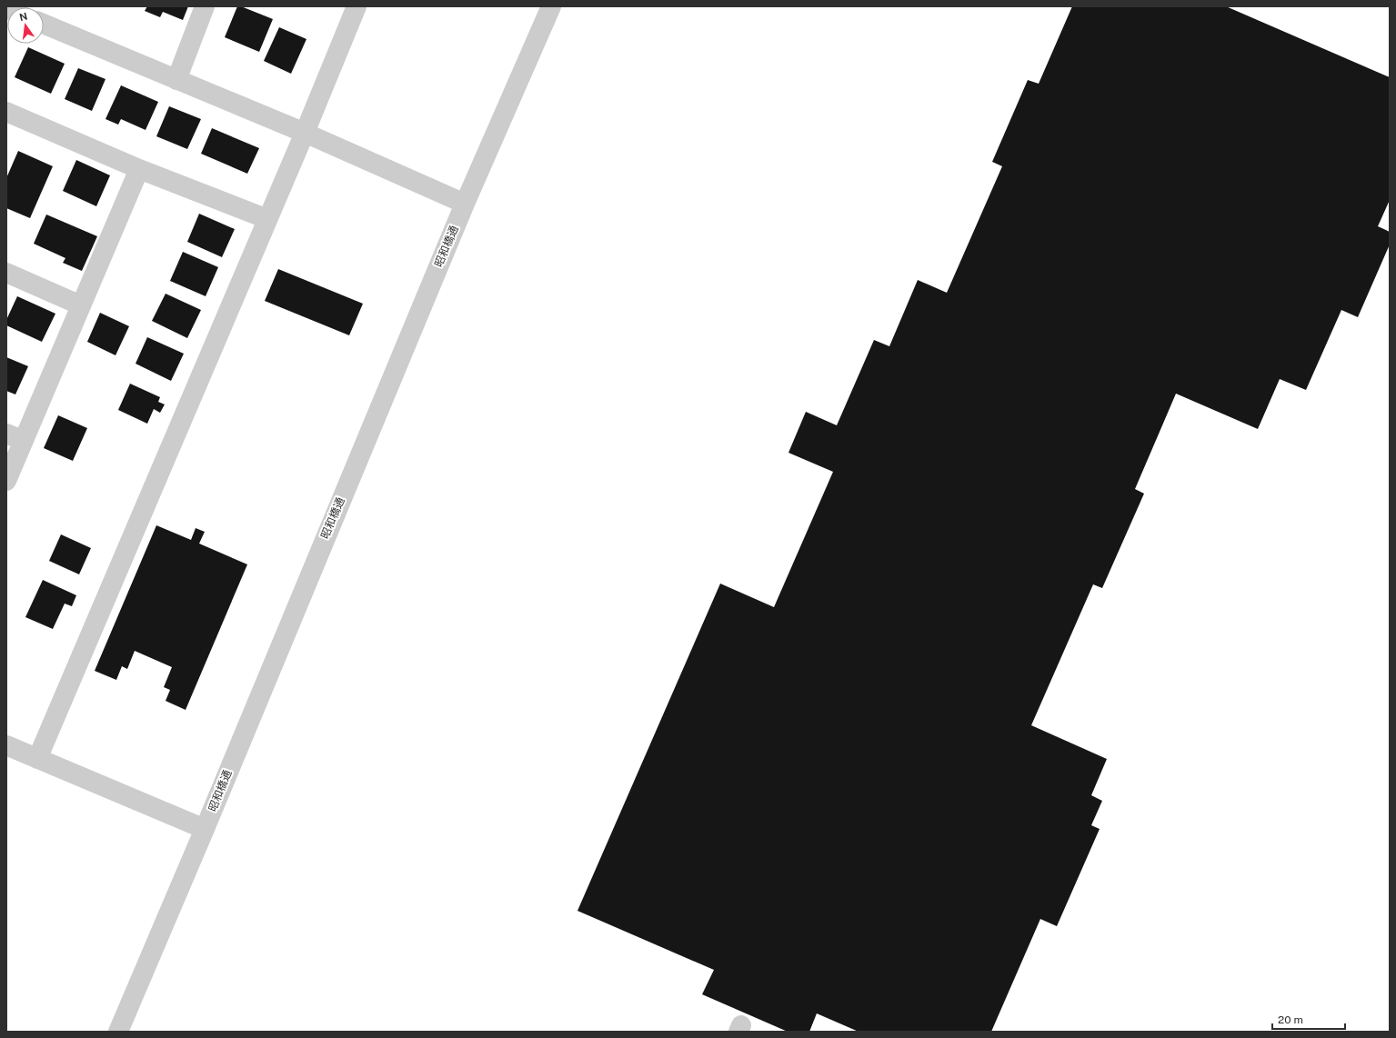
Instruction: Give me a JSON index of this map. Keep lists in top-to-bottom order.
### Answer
{
  "streets": {
    "street": ["昭和橋通"]
  },
  "scale_bar": "20 m",
  "north": "top"
}
